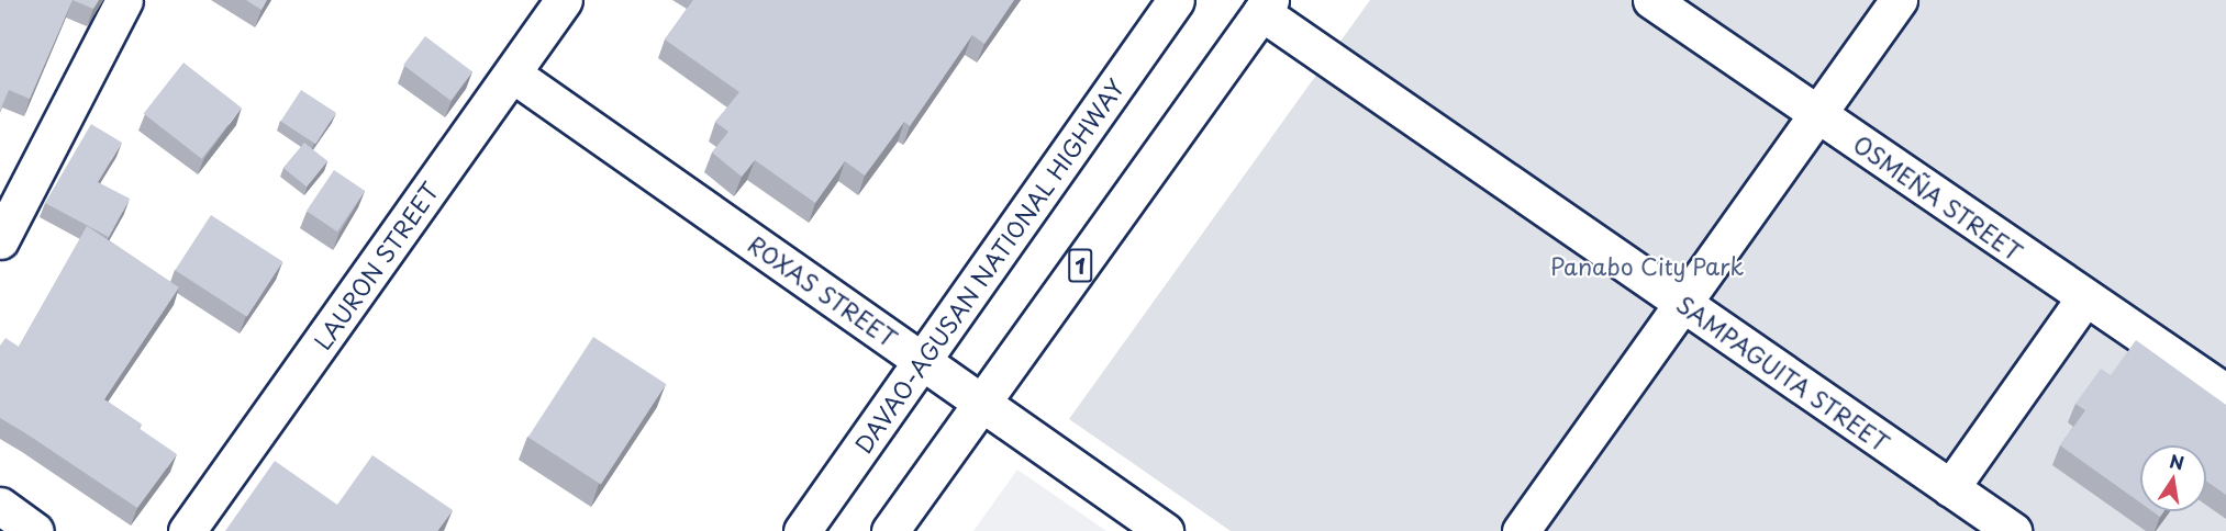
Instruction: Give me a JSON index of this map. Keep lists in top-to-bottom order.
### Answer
{
  "streets": {
    "main road": [
      "OSMEÑA STREET",
      "LAURON STREET",
      "DAVAO-AGUSAN NATIONAL HIGHWAY",
      "1",
      "ROXAS STREET",
      "SAMPAGUITA STREET"
    ]
  },
  "crossings": [
    ["LAURON STREET", "ROXAS STREET"],
    ["DAVAO-AGUSAN NATIONAL HIGHWAY", "ROXAS STREET"],
    ["1", "ROXAS STREET"],
    ["1", "SAMPAGUITA STREET"]
  ],
  "parks": ["Panabo City Park"],
  "north": "top"
}
